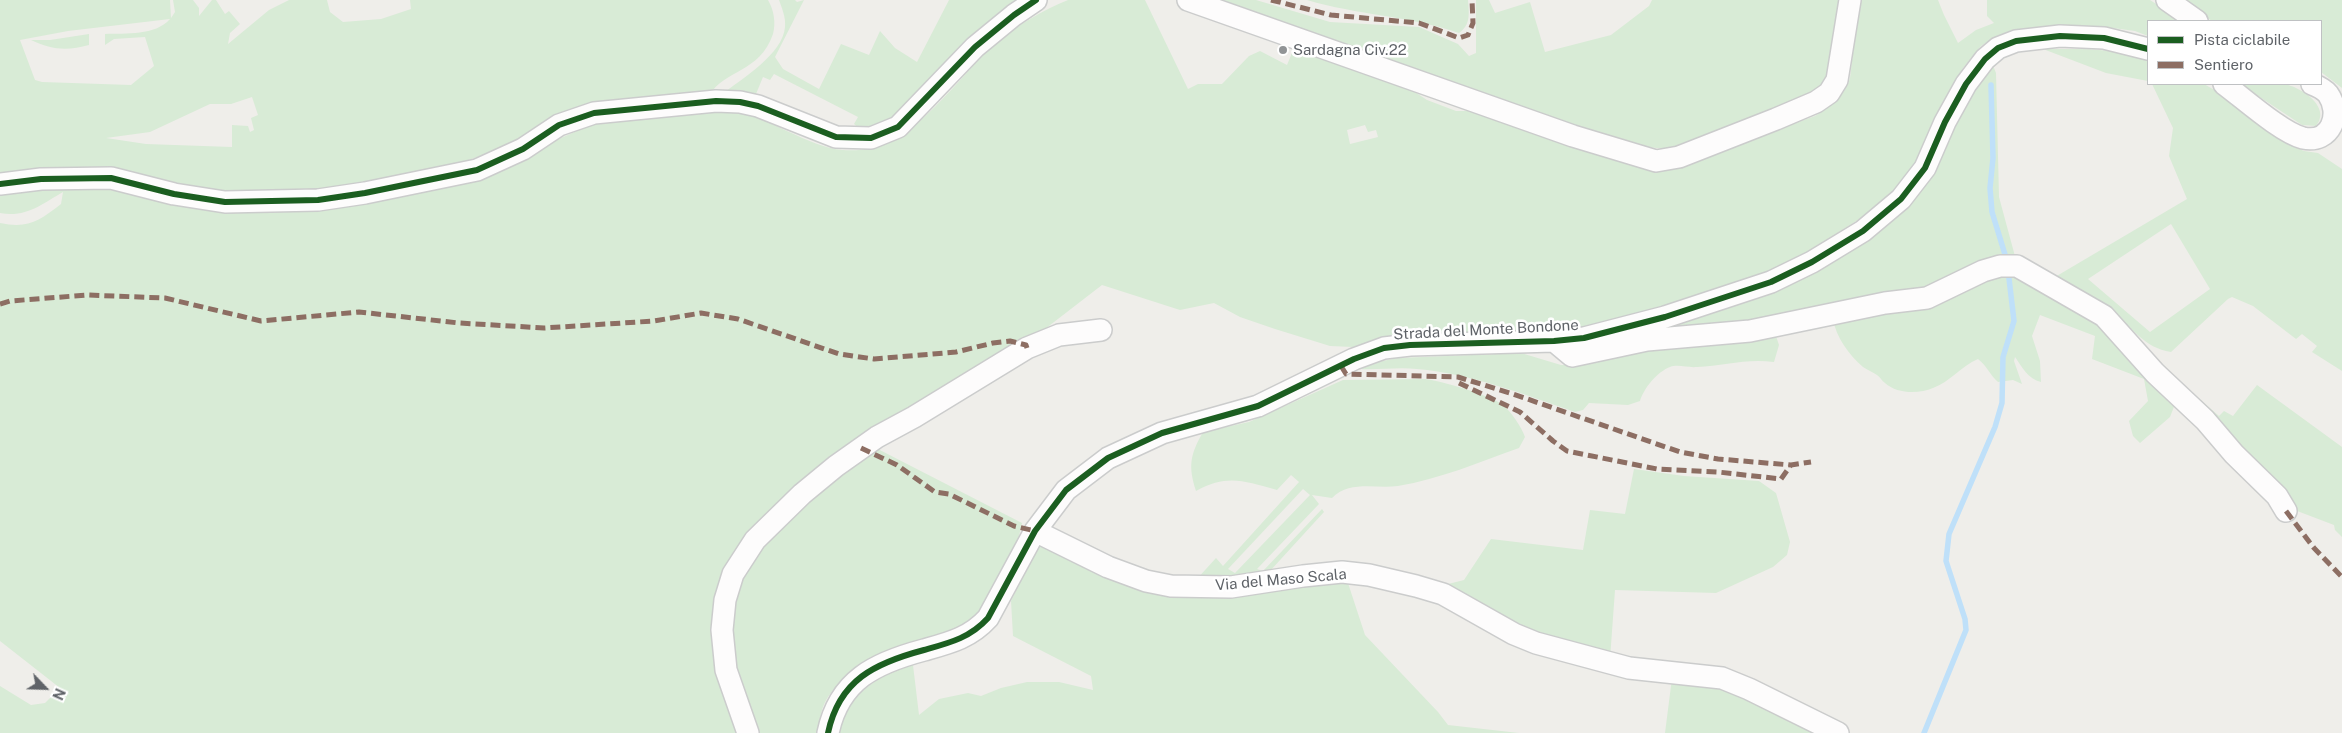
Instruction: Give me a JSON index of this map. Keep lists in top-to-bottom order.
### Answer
{
  "streets": {
    "street": ["Strada del Monte Bondone", "Via del Maso Scala"]
  },
  "crossings": [
    ["Strada del Monte Bondone", "Via del Maso Scala"]
  ],
  "places": ["Sardagna Civ.22"],
  "legend": ["Pista ciclabile", "Sentiero"],
  "north": "bottom right"
}
